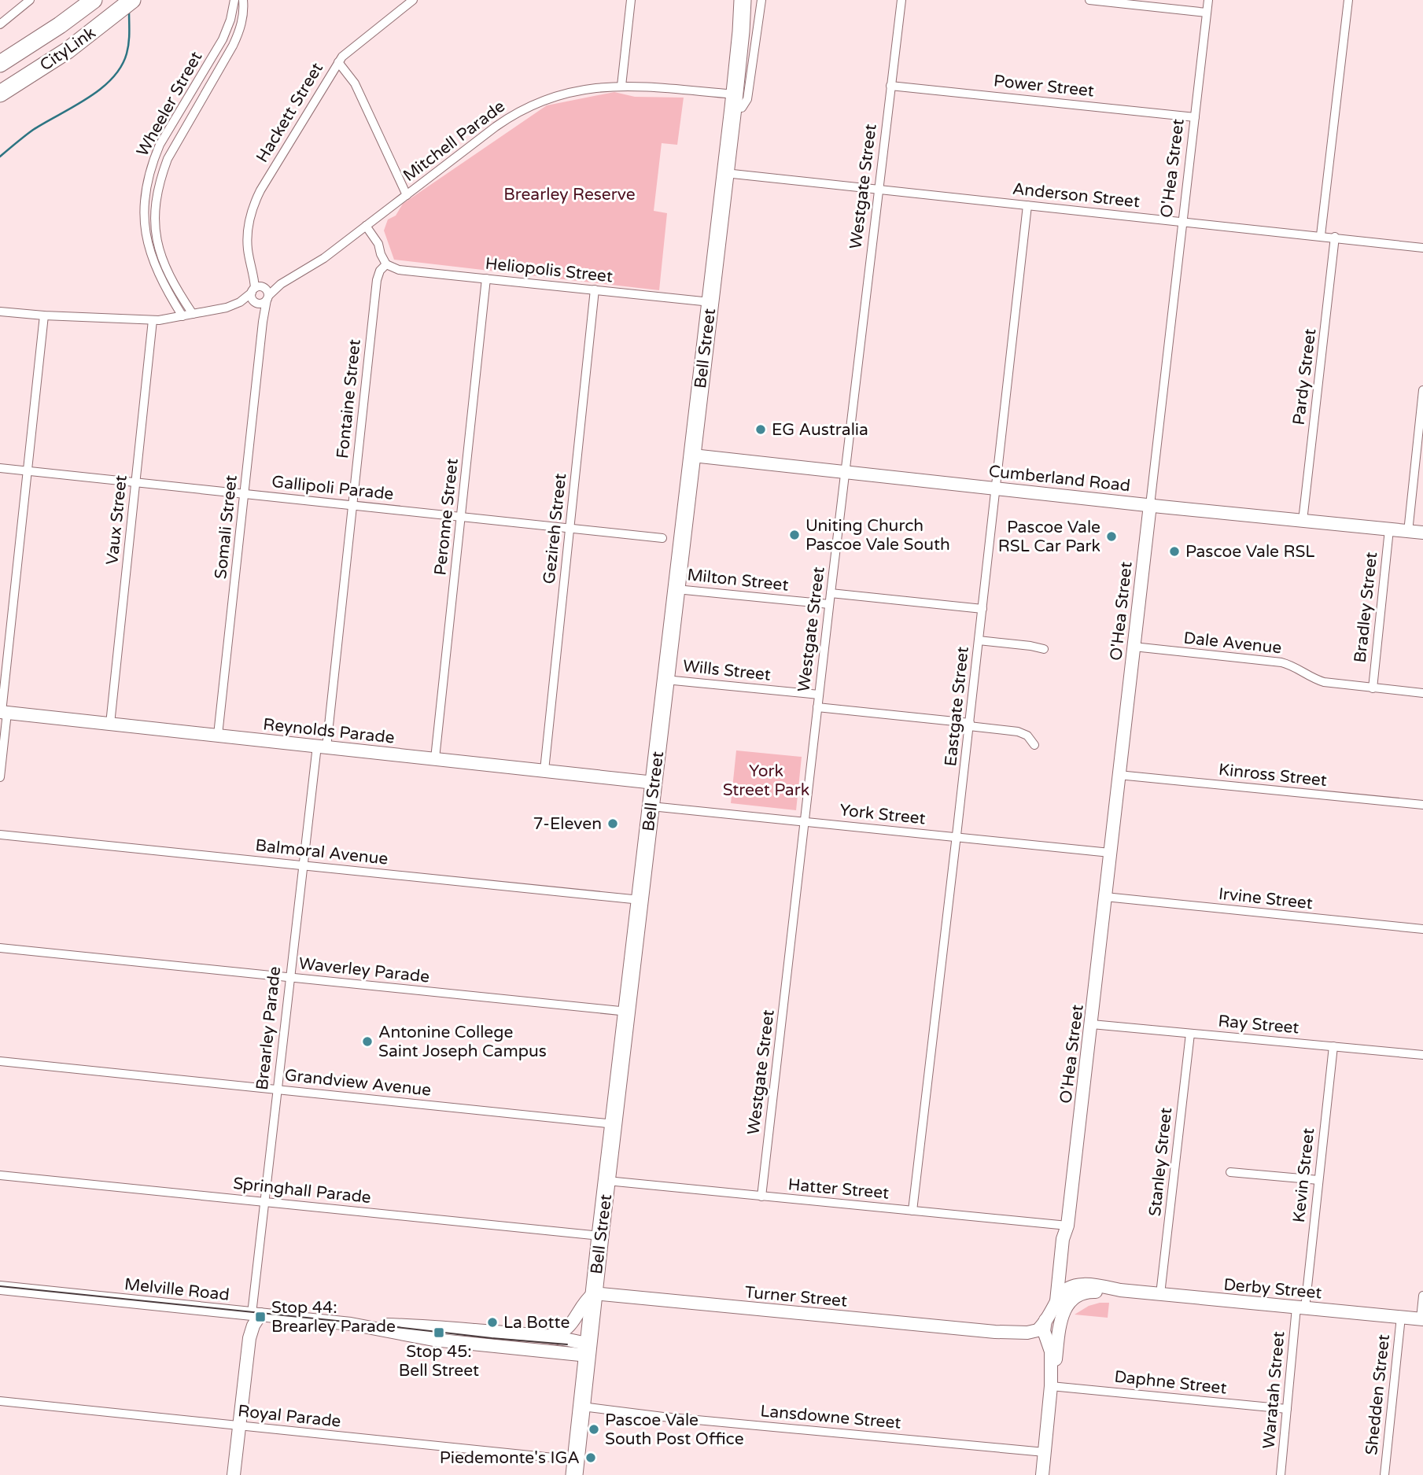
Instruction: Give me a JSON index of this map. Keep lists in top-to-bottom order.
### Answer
{
  "streets": {
    "highway": ["CityLink", "Bell Street"],
    "street": [
      "Power Street",
      "Wheeler Street",
      "Hackett Street",
      "Mitchell Parade",
      "O'Hea Street",
      "Westgate Street",
      "Anderson Street",
      "Heliopolis Street",
      "Pardy Street",
      "Fontaine Street",
      "Cumberland Road",
      "Gallipoli Parade",
      "Peronne Street",
      "Vaux Street",
      "Somali Street",
      "Gezireh Street",
      "Milton Street",
      "Bradley Street",
      "Dale Avenue",
      "Wills Street",
      "Eastgate Street",
      "Reynolds Parade",
      "Kinross Street",
      "York Street",
      "Balmoral Avenue",
      "Irvine Street",
      "Waverley Parade",
      "Ray Street",
      "Brearley Parade",
      "Grandview Avenue",
      "Stanley Street",
      "Kevin Street",
      "Hatter Street",
      "Springhall Parade",
      "Derby Street",
      "Melville Road",
      "Turner Street",
      "Daphne Street",
      "Waratah Street",
      "Shedden Street",
      "Royal Parade",
      "Lansdowne Street"
    ]
  },
  "crossings": [
    ["Power Street", "O'Hea Street"],
    ["Power Street", "Westgate Street"],
    ["Wheeler Street", "Mitchell Parade"],
    ["Hackett Street", "Mitchell Parade"],
    ["Hackett Street", "Somali Street"],
    ["Mitchell Parade", "Bell Street"],
    ["Mitchell Parade", "Vaux Street"],
    ["Mitchell Parade", "Somali Street"],
    ["O'Hea Street", "Anderson Street"],
    ["O'Hea Street", "Cumberland Road"],
    ["O'Hea Street", "Dale Avenue"],
    ["O'Hea Street", "Kinross Street"],
    ["O'Hea Street", "York Street"],
    ["O'Hea Street", "Irvine Street"],
    ["O'Hea Street", "Ray Street"],
    ["O'Hea Street", "Hatter Street"],
    ["O'Hea Street", "Derby Street"],
    ["Westgate Street", "Anderson Street"],
    ["Westgate Street", "Cumberland Road"],
    ["Westgate Street", "Milton Street"],
    ["Westgate Street", "Wills Street"],
    ["Westgate Street", "York Street"],
    ["Westgate Street", "Hatter Street"],
    ["Anderson Street", "Bell Street"],
    ["Anderson Street", "Pardy Street"],
    ["Anderson Street", "Eastgate Street"],
    ["Heliopolis Street", "Bell Street"],
    ["Heliopolis Street", "Fontaine Street"],
    ["Heliopolis Street", "Peronne Street"],
    ["Heliopolis Street", "Gezireh Street"],
    ["Bell Street", "Cumberland Road"],
    ["Bell Street", "Milton Street"],
    ["Bell Street", "Wills Street"],
    ["Bell Street", "Reynolds Parade"],
    ["Bell Street", "York Street"],
    ["Bell Street", "Balmoral Avenue"],
    ["Bell Street", "Waverley Parade"],
    ["Bell Street", "Grandview Avenue"],
    ["Bell Street", "Hatter Street"],
    ["Bell Street", "Springhall Parade"],
    ["Bell Street", "Melville Road"],
    ["Bell Street", "Turner Street"],
    ["Bell Street", "Royal Parade"],
    ["Bell Street", "Lansdowne Street"],
    ["Pardy Street", "Cumberland Road"],
    ["Fontaine Street", "Gallipoli Parade"],
    ["Fontaine Street", "Reynolds Parade"],
    ["Fontaine Street", "Brearley Parade"],
    ["Cumberland Road", "Bradley Street"],
    ["Cumberland Road", "Eastgate Street"],
    ["Gallipoli Parade", "Peronne Street"],
    ["Gallipoli Parade", "Vaux Street"],
    ["Gallipoli Parade", "Somali Street"],
    ["Gallipoli Parade", "Gezireh Street"],
    ["Peronne Street", "Reynolds Parade"],
    ["Vaux Street", "Reynolds Parade"],
    ["Somali Street", "Reynolds Parade"],
    ["Gezireh Street", "Reynolds Parade"],
    ["Bradley Street", "Dale Avenue"],
    ["Eastgate Street", "York Street"],
    ["Eastgate Street", "Hatter Street"],
    ["Reynolds Parade", "Brearley Parade"],
    ["Balmoral Avenue", "Brearley Parade"],
    ["Waverley Parade", "Brearley Parade"],
    ["Ray Street", "Stanley Street"],
    ["Ray Street", "Kevin Street"],
    ["Brearley Parade", "Grandview Avenue"],
    ["Brearley Parade", "Springhall Parade"],
    ["Brearley Parade", "Melville Road"],
    ["Brearley Parade", "Royal Parade"],
    ["Stanley Street", "Derby Street"],
    ["Kevin Street", "Derby Street"],
    ["Kevin Street", "Waratah Street"],
    ["Derby Street", "Waratah Street"],
    ["Derby Street", "Shedden Street"],
    ["Daphne Street", "Waratah Street"]
  ],
  "parks": ["Brearley Reserve", "York Street Park"],
  "places": {
    "other": [
      "EG Australia",
      "Uniting Church Pascoe Vale South",
      "Pascoe Vale RSL Car Park",
      "Pascoe Vale RSL",
      "7-Eleven",
      "Antonine College Saint Joseph Campus",
      "La Botte",
      "Pascoe Vale South Post Office",
      "Piedemonte's IGA"
    ],
    "transit": ["Stop 44: Brearley Parade", "Stop 45: Bell Street"]
  }
}
